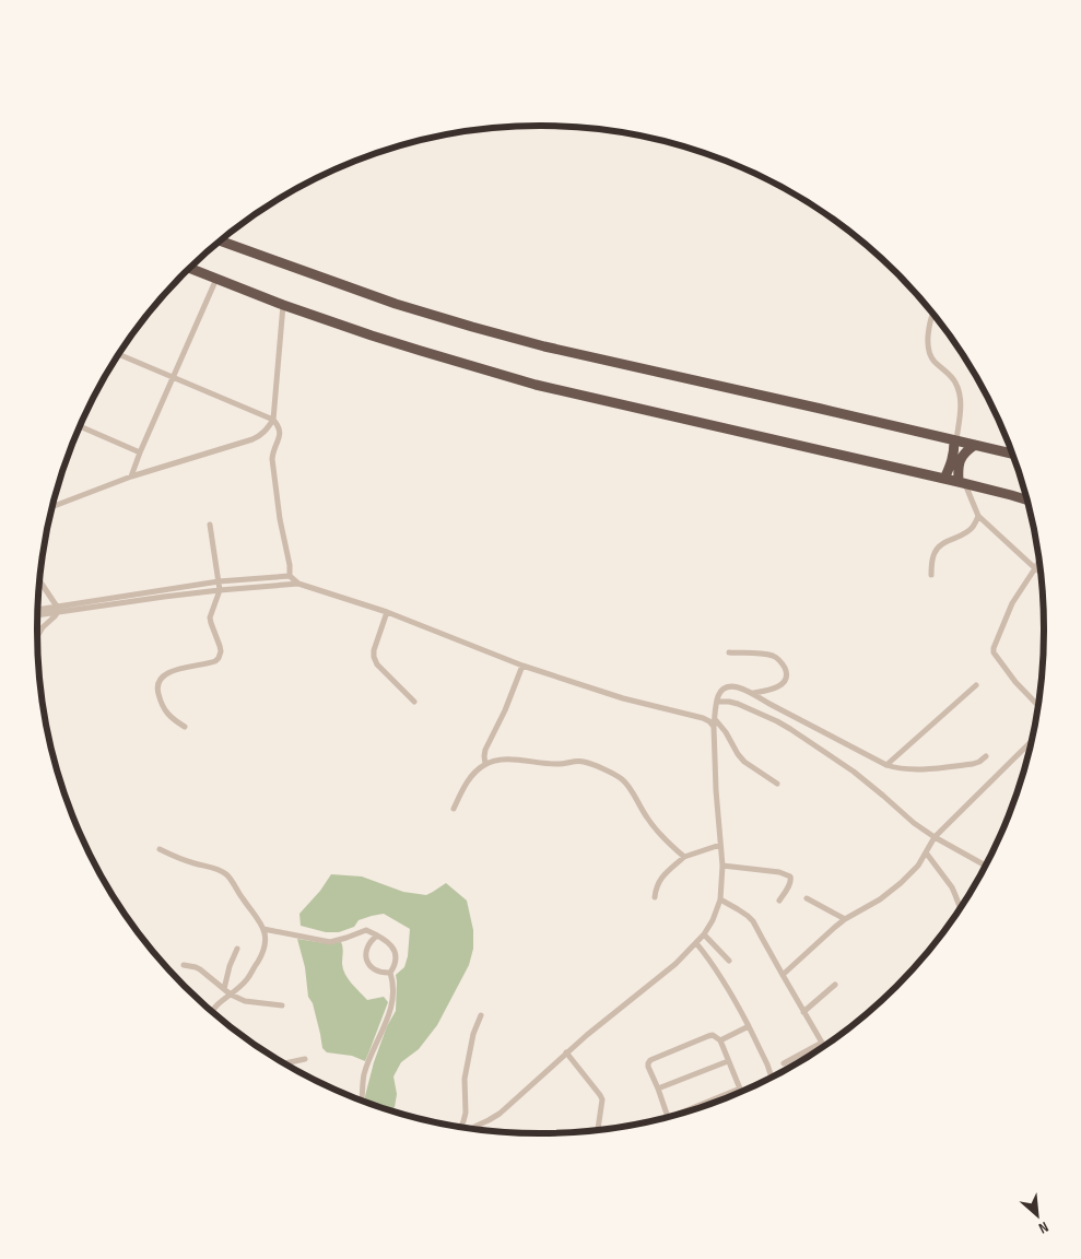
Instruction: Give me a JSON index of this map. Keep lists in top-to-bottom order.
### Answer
{
  "north": "bottom right"
}
